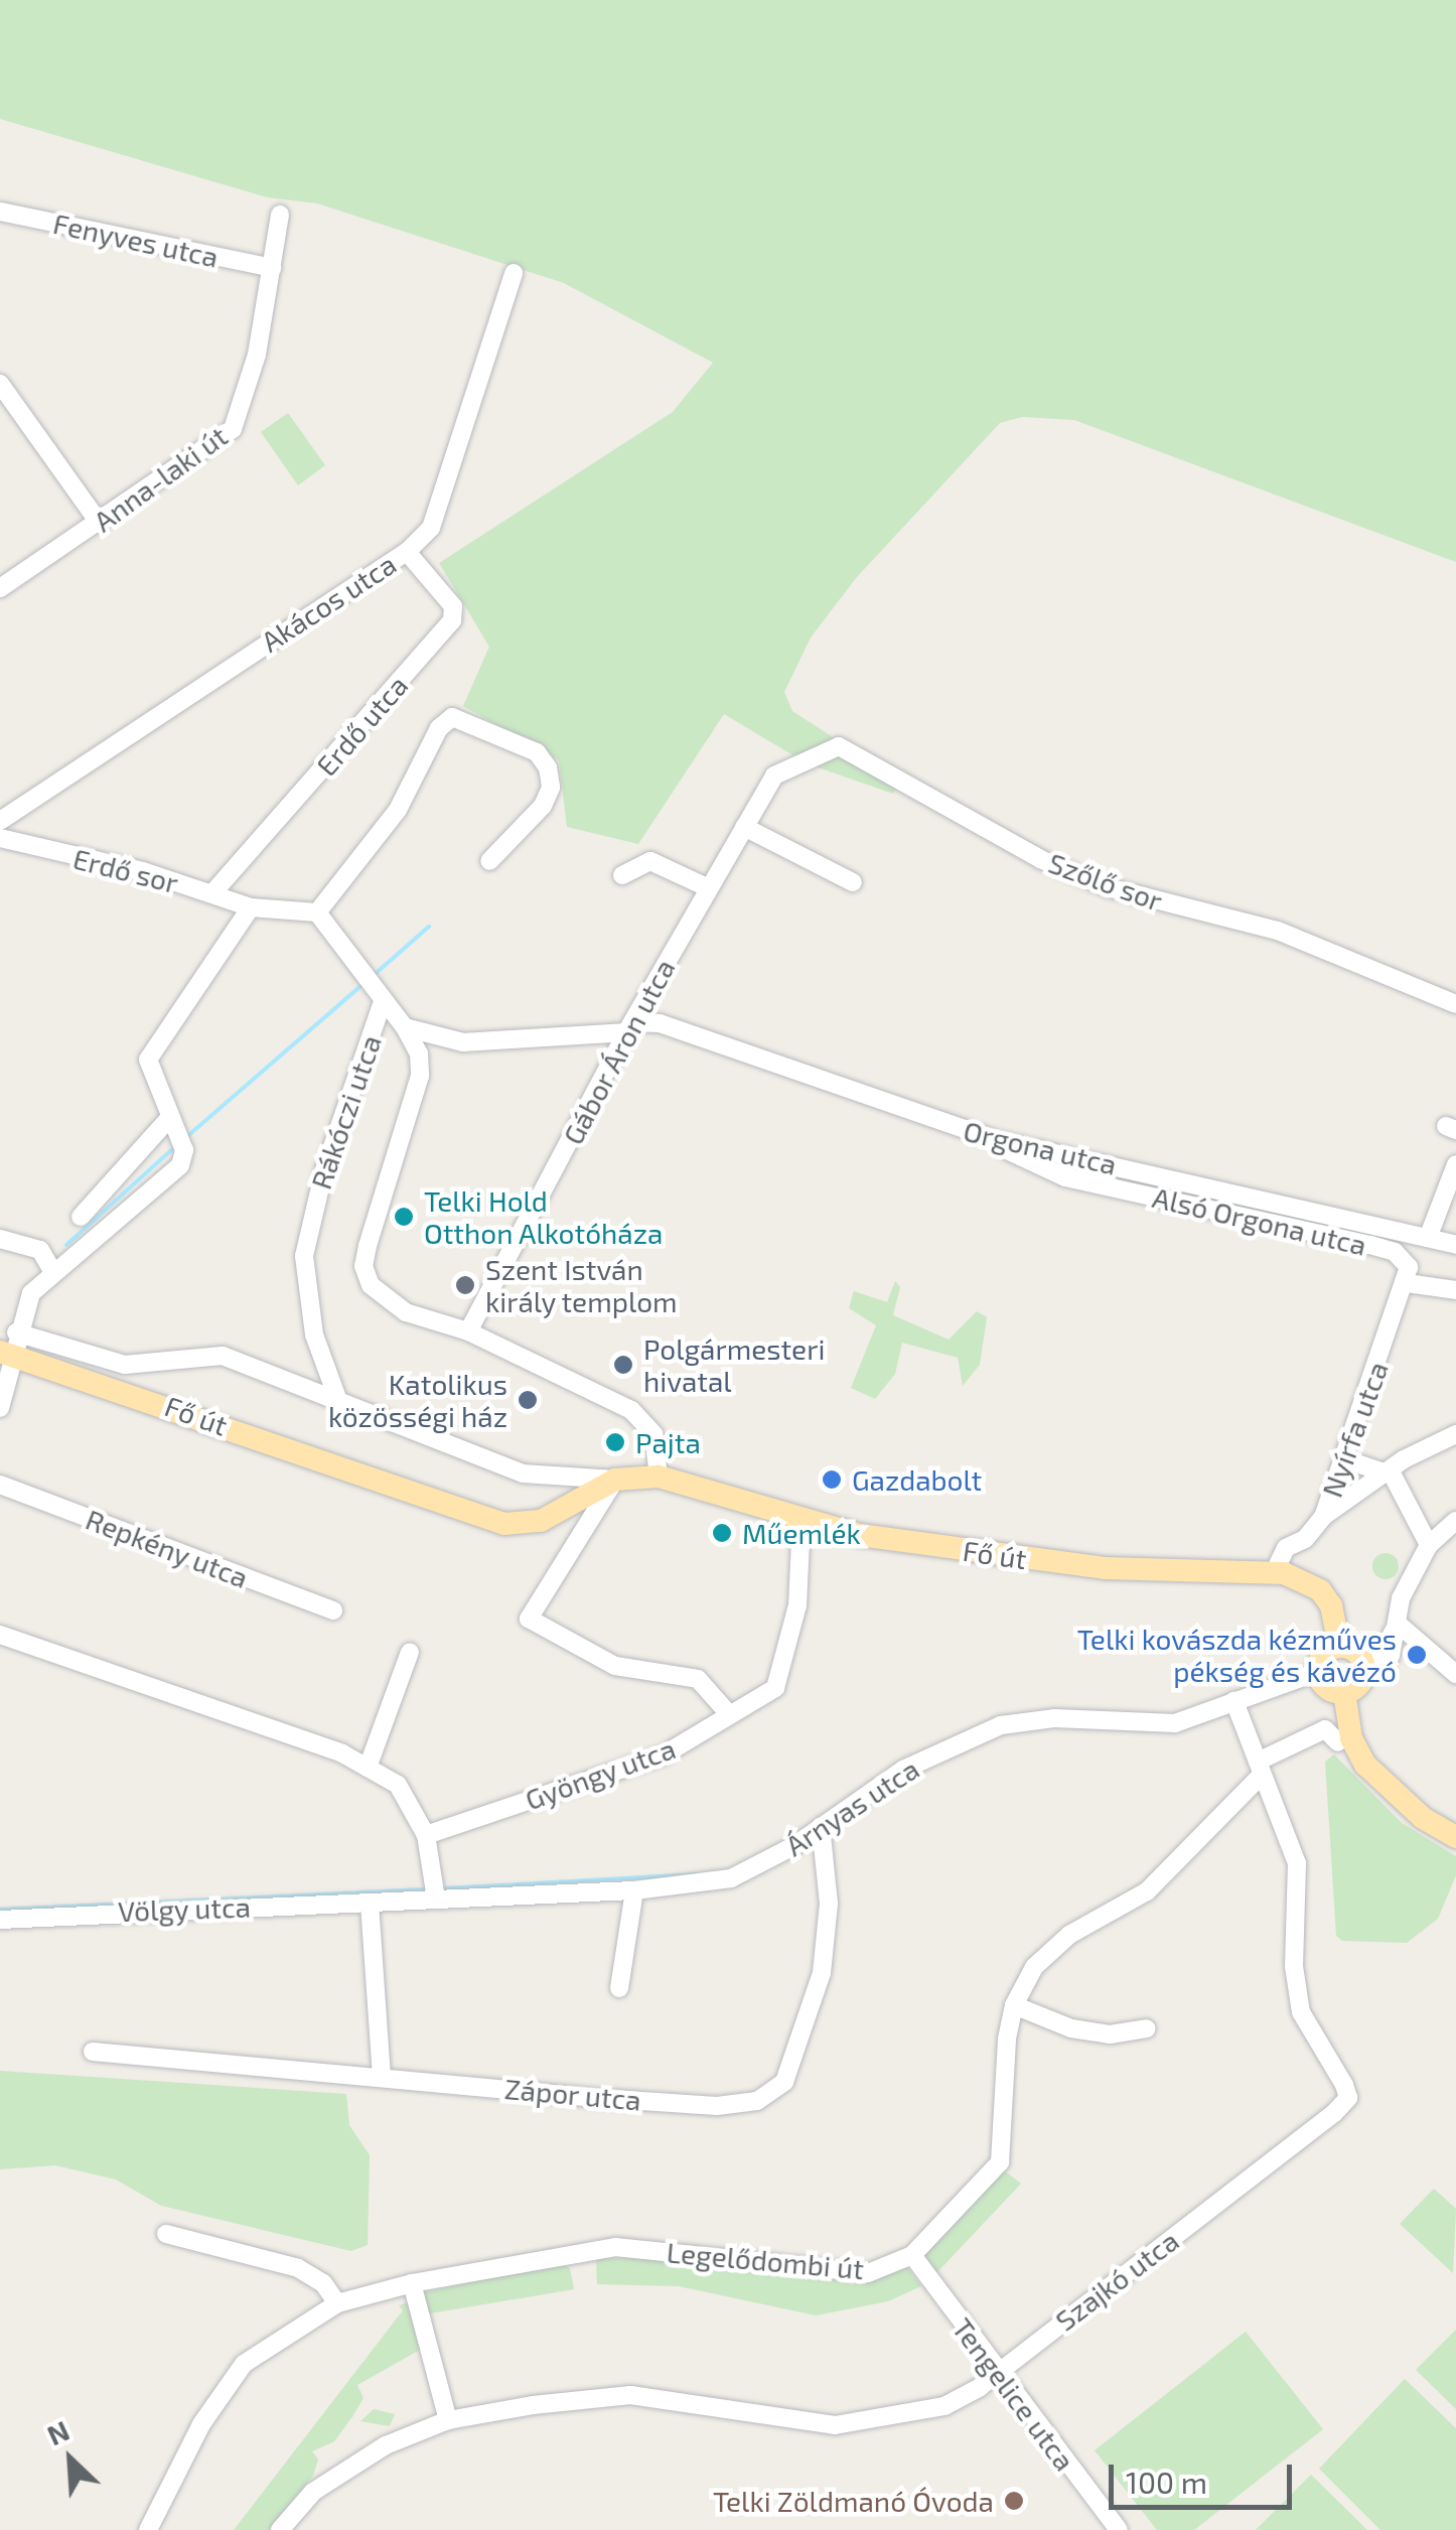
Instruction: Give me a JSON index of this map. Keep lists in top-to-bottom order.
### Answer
{
  "streets": {
    "main road": ["Fő út"],
    "street": [
      "Fenyves utca",
      "Anna-laki út",
      "Akácos utca",
      "Erdő utca",
      "Erdő sor",
      "Szőlő sor",
      "Gábor Áron utca",
      "Rákóczi utca",
      "Orgona utca",
      "Alsó Orgona utca",
      "Nyírfa utca",
      "Repkény utca",
      "Gyöngy utca",
      "Árnyas utca",
      "Völgy utca",
      "Zápor utca",
      "Legelődombi út",
      "Szajkó utca",
      "Tengelice utca"
    ]
  },
  "crossings": [
    ["Fenyves utca", "Anna-laki út"],
    ["Akácos utca", "Erdő utca"],
    ["Erdő utca", "Erdő sor"],
    ["Szőlő sor", "Gábor Áron utca"],
    ["Gábor Áron utca", "Orgona utca"],
    ["Rákóczi utca", "Fő út"],
    ["Orgona utca", "Alsó Orgona utca"],
    ["Alsó Orgona utca", "Nyírfa utca"],
    ["Fő út", "Nyírfa utca"],
    ["Fő út", "Gyöngy utca"],
    ["Fő út", "Árnyas utca"],
    ["Árnyas utca", "Völgy utca"],
    ["Árnyas utca", "Zápor utca"],
    ["Árnyas utca", "Szajkó utca"],
    ["Legelődombi út", "Szajkó utca"],
    ["Legelődombi út", "Tengelice utca"],
    ["Szajkó utca", "Tengelice utca"]
  ],
  "places": [
    "Telki Hold Otthon Alkotóháza",
    "Szent István király templom",
    "Polgármesteri hivatal",
    "Katolikus közösségi ház",
    "Pajta",
    "Gazdabolt",
    "Műemlék",
    "Telki kovászda kézműves pékség és kávézó",
    "Telki Zöldmanó Óvoda"
  ],
  "scale_bar": "100 m",
  "north": "top left"
}
